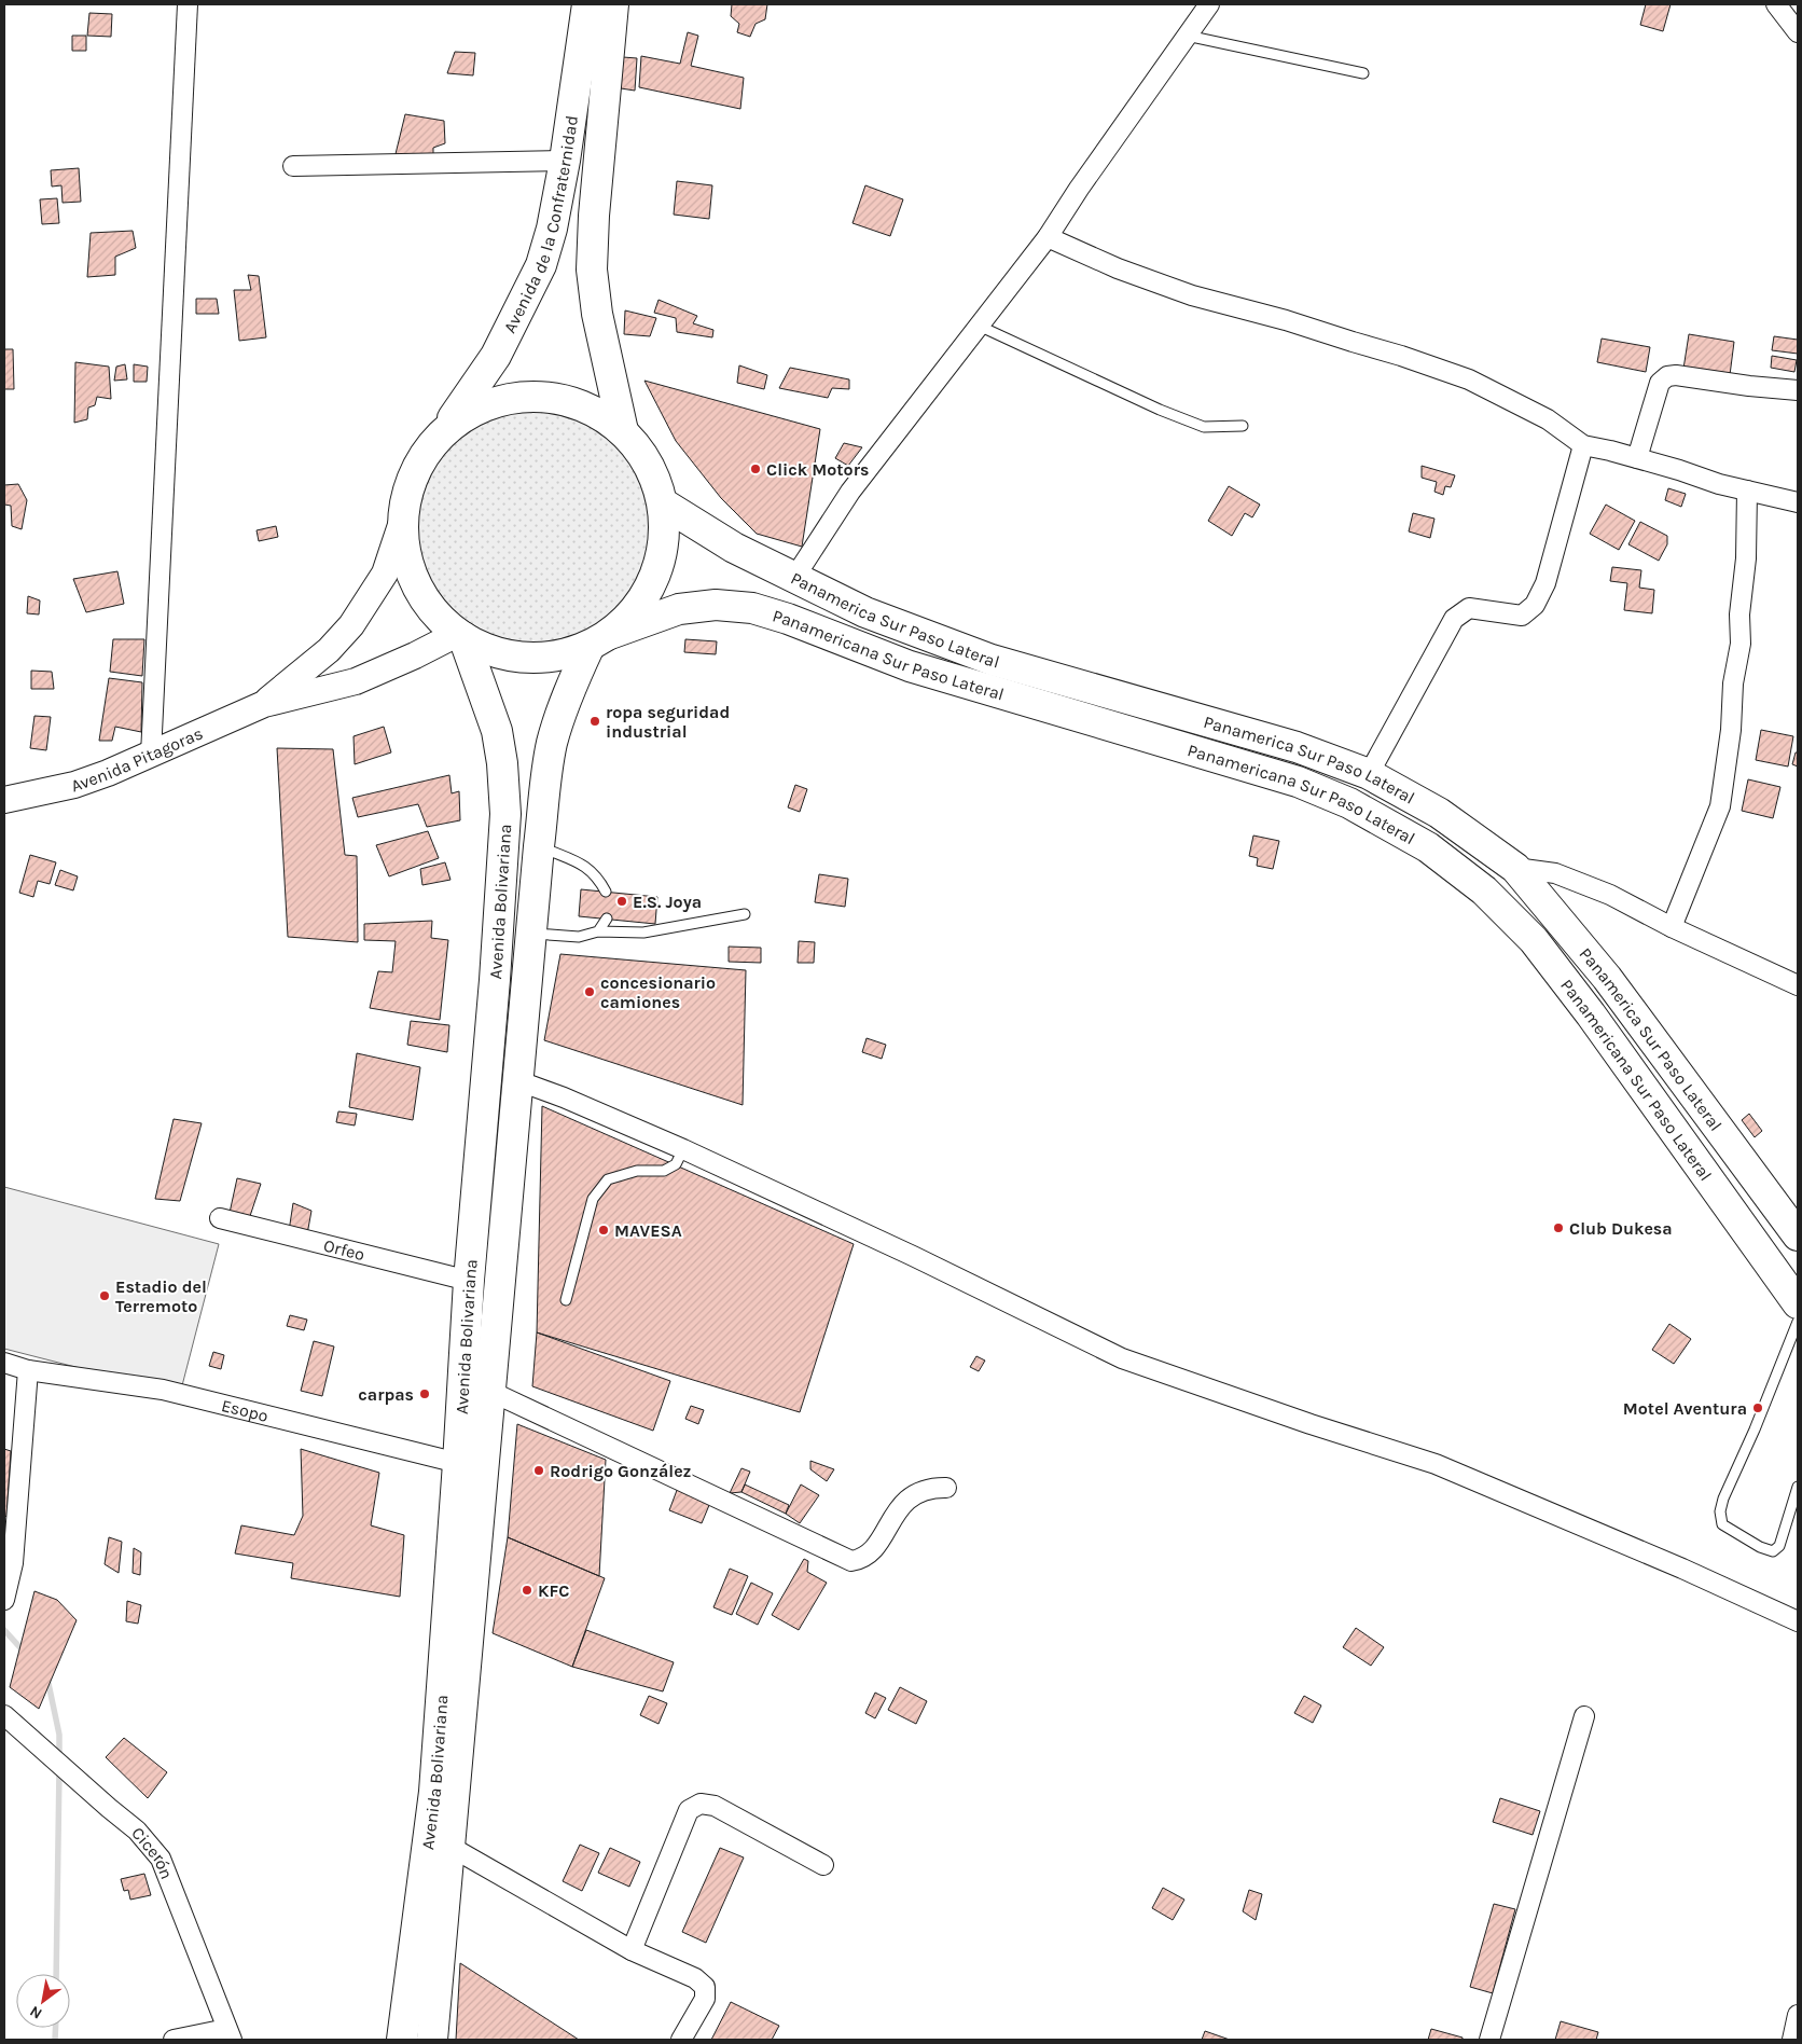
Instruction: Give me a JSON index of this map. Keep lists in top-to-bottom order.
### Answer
{
  "streets": {
    "highway": [
      "Avenida de la Confraternidad",
      "Panamerica Sur Paso Lateral",
      "Panamericana Sur Paso Lateral",
      "Avenida Bolivariana"
    ],
    "main road": ["Avenida Pitagoras"],
    "street": ["Orfeo", "Esopo", "Cicerón"]
  },
  "crossings": [
    ["Panamericana Sur Paso Lateral", "Avenida Pitagoras"],
    ["Panamericana Sur Paso Lateral", "Avenida Bolivariana"],
    ["Avenida Pitagoras", "Avenida Bolivariana"],
    ["Avenida Bolivariana", "Orfeo"],
    ["Avenida Bolivariana", "Esopo"]
  ],
  "places": [
    "Click Motors",
    "ropa seguridad industrial",
    "E.S. Joya",
    "concesionario camiones",
    "Club Dukesa",
    "MAVESA",
    "Estadio del Terremoto",
    "carpas",
    "Motel Aventura",
    "Rodrigo González",
    "KFC"
  ],
  "north": "bottom left"
}
